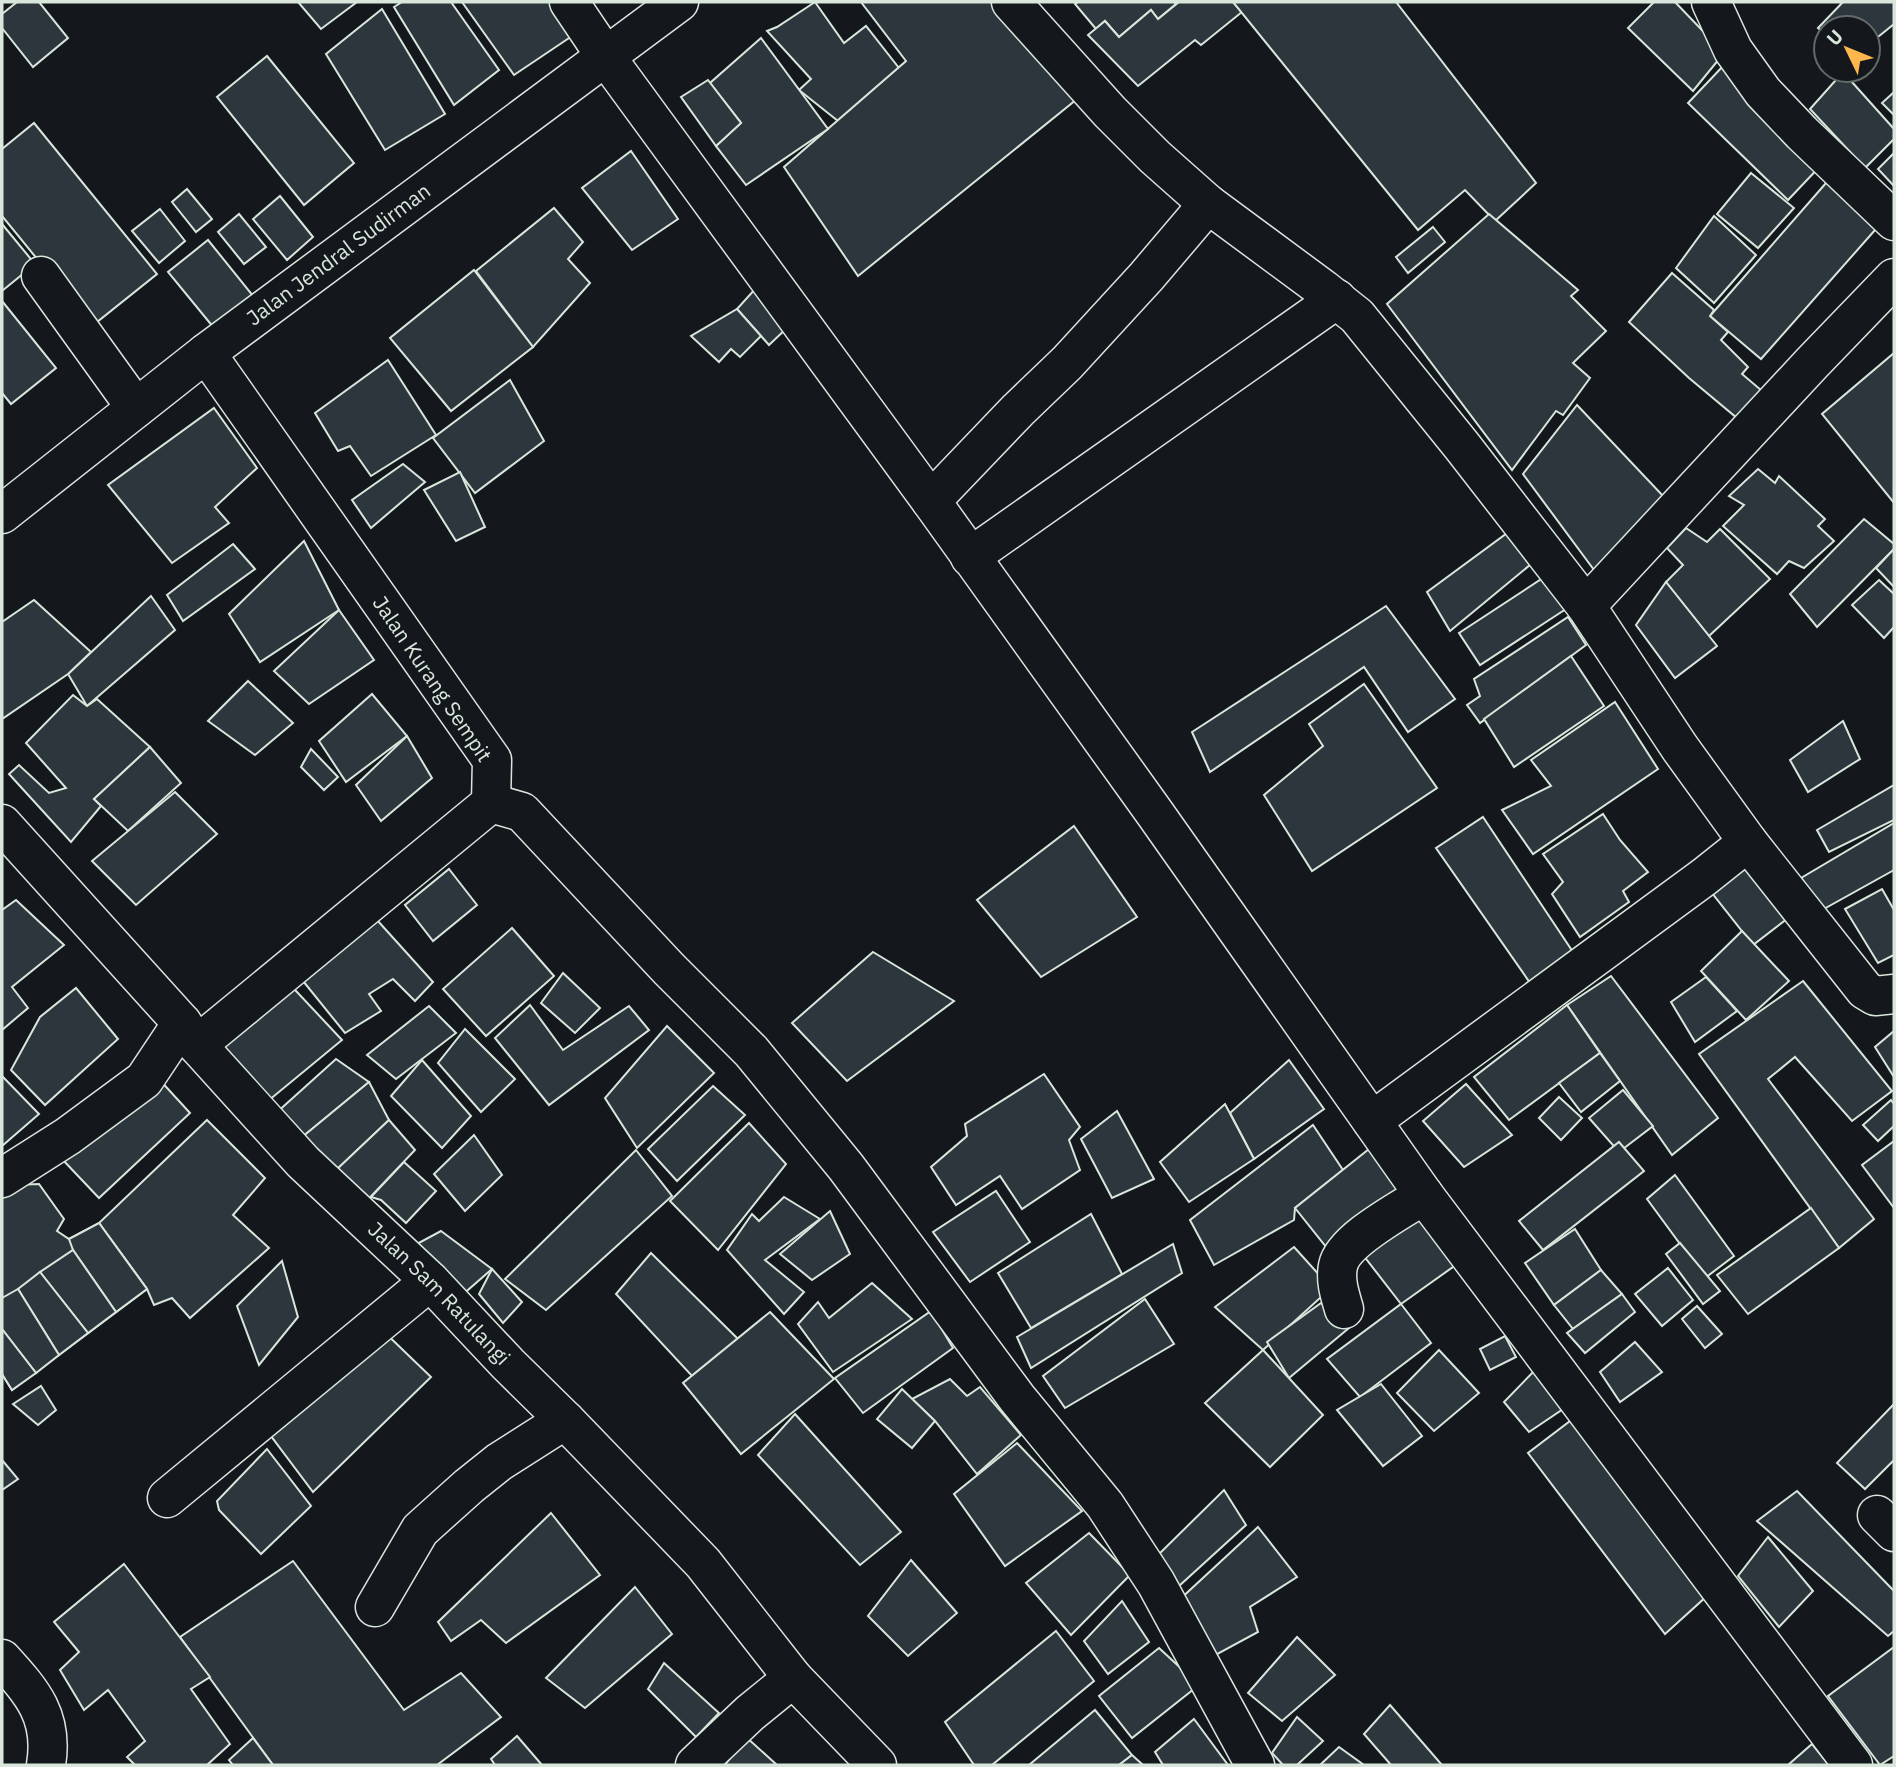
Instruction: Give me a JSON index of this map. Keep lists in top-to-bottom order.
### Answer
{
  "streets": {
    "street": ["Jalan Jendral Sudirman", "Jalan Kurang Sempit", "Jalan Sam Ratulangi"]
  },
  "crossings": [
    ["Jalan Jendral Sudirman", "Jalan Kurang Sempit"]
  ],
  "north": "top left"
}
